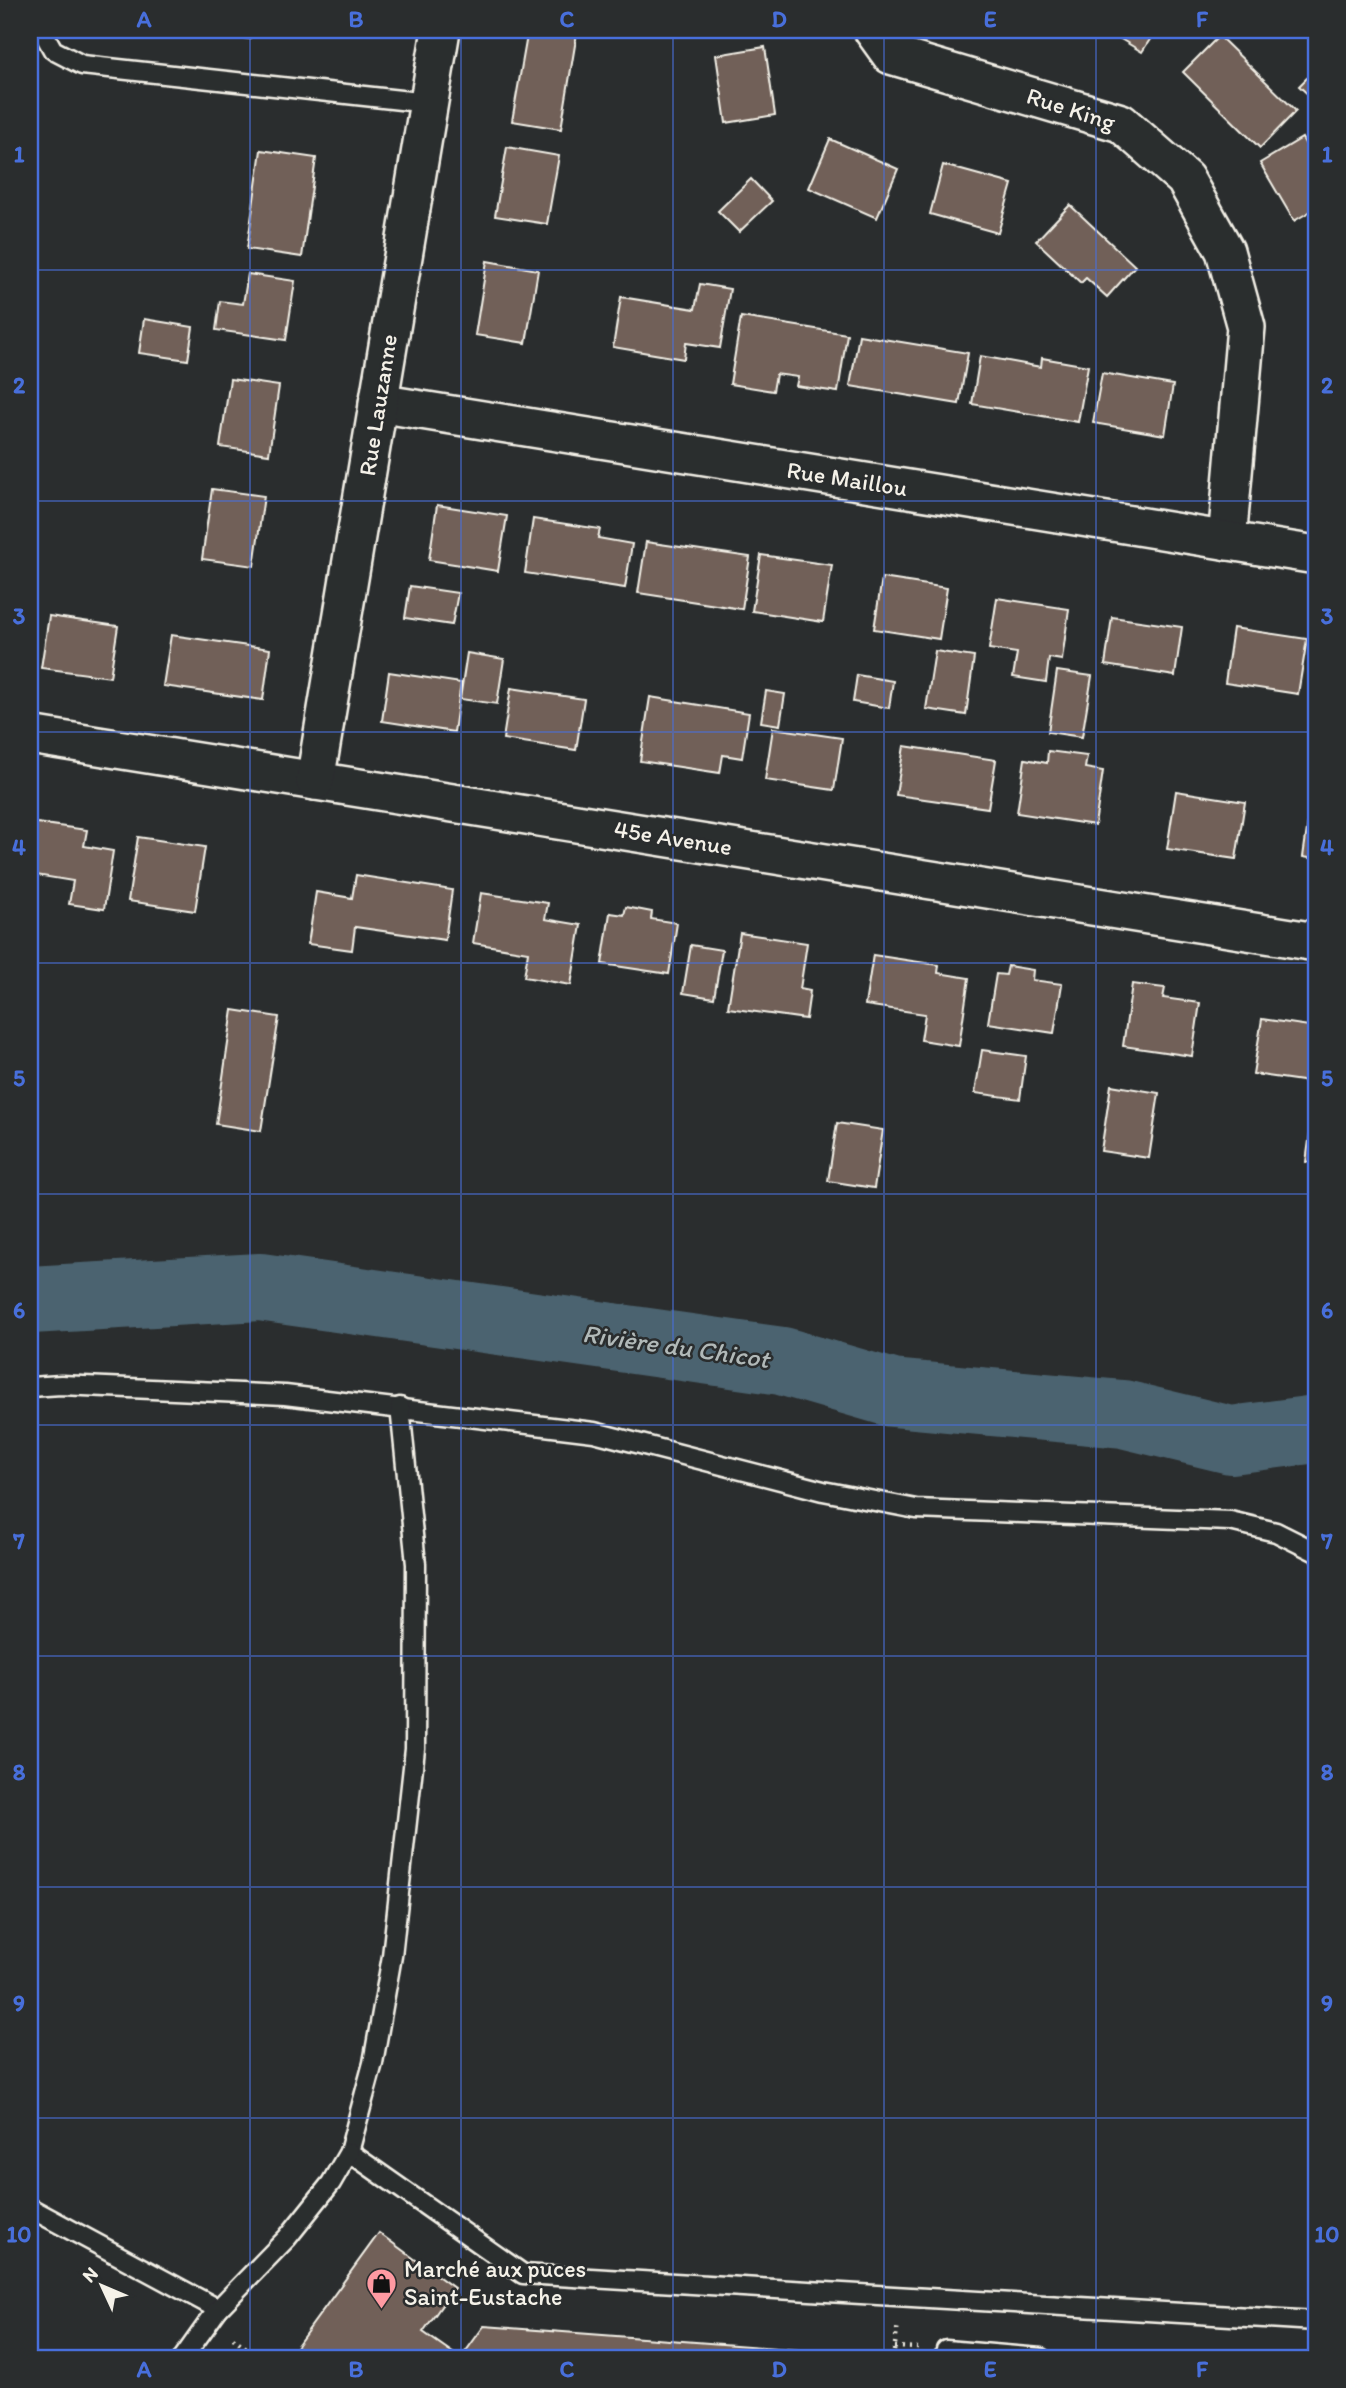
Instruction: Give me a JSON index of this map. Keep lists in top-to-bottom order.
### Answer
{
  "streets": {
    "street": [
      "Rue King",
      "Rue Lauzanne",
      "Rue Maillou",
      "45e Avenue"
    ]
  },
  "crossings": [
    ["Rue King", "Rue Maillou"],
    ["Rue Lauzanne", "Rue Maillou"],
    ["Rue Lauzanne", "45e Avenue"]
  ],
  "water": ["Rivière du Chicot"],
  "places": {
    "shop": ["Marché aux puces Saint-Eustache"]
  },
  "north": "top left",
  "grid": {
    "columns": [
      "A",
      "B",
      "C",
      "D",
      "E",
      "F"
    ],
    "rows": [
      "1",
      "2",
      "3",
      "4",
      "5",
      "6",
      "7",
      "8",
      "9",
      "10"
    ]
  }
}
